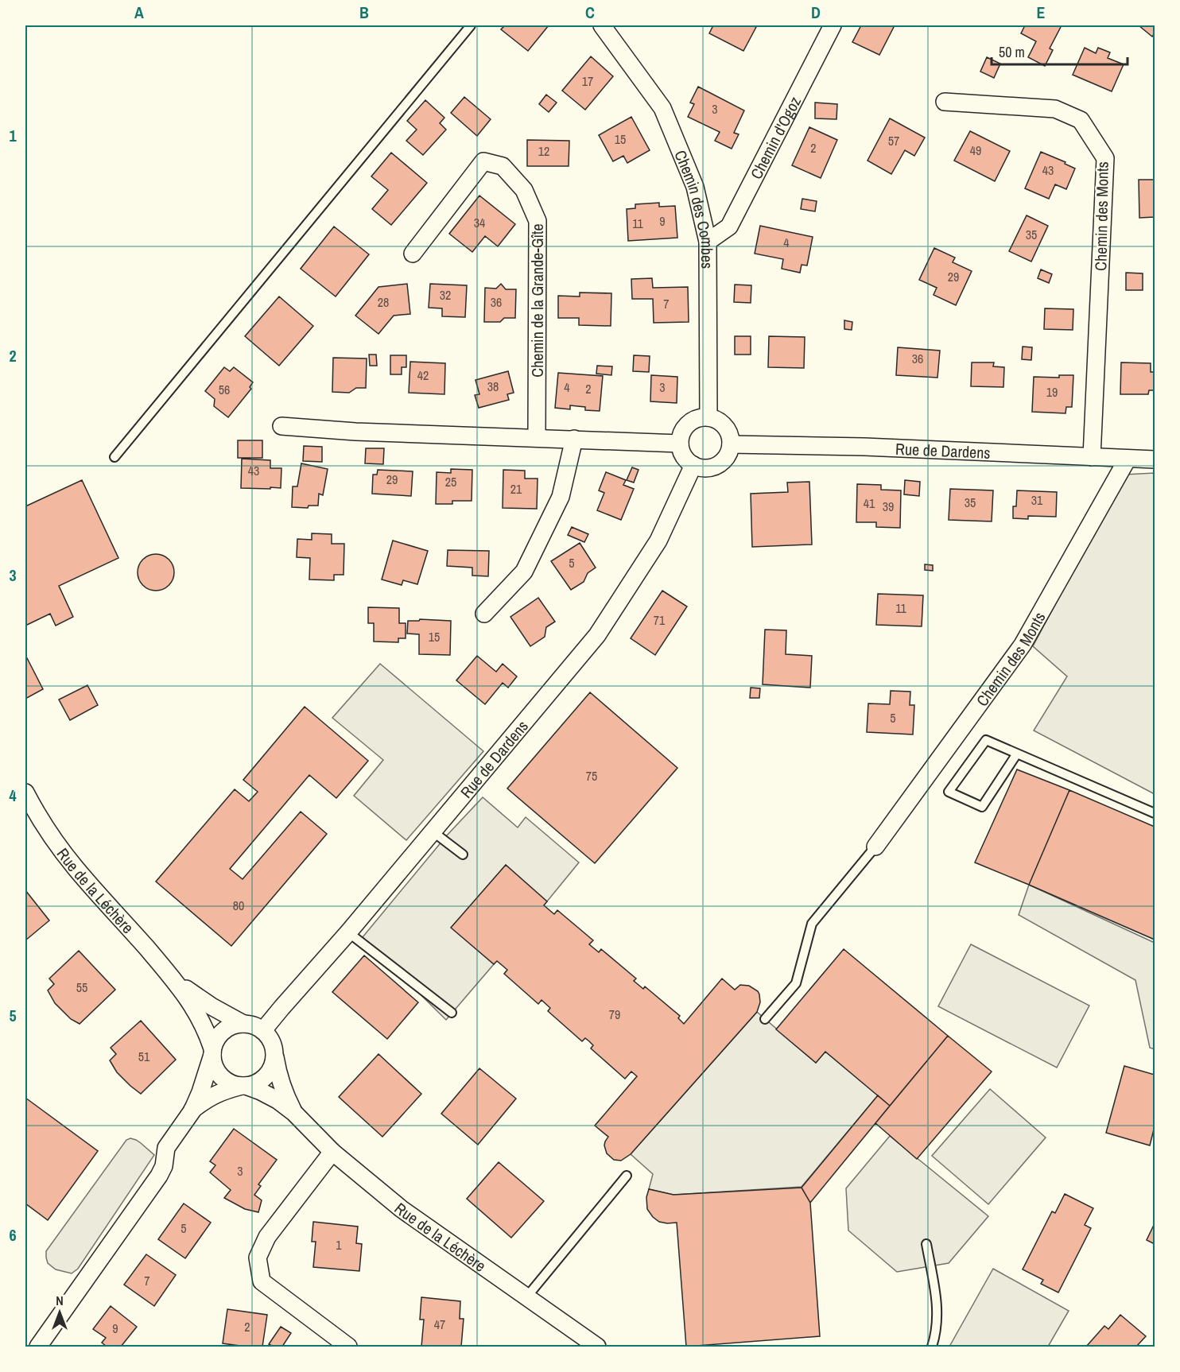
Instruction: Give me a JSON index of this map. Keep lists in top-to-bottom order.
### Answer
{
  "streets": {
    "street": [
      "Chemin d'Ogoz",
      "Chemin des Combes",
      "Chemin des Monts",
      "Chemin de la Grande-Gîte",
      "Rue de Dardens",
      "Rue de la Léchère"
    ]
  },
  "crossings": [
    ["Chemin d'Ogoz", "Chemin des Combes"],
    ["Chemin des Combes", "Rue de Dardens"],
    ["Chemin des Monts", "Rue de Dardens"],
    ["Rue de Dardens", "Rue de la Léchère"]
  ],
  "house_numbers": [
    "17",
    "3",
    "15",
    "57",
    "2",
    "49",
    "12",
    "43",
    "9",
    "34",
    "11",
    "35",
    "4",
    "29",
    "32",
    "28",
    "36",
    "7",
    "36",
    "42",
    "38",
    "4",
    "3",
    "2",
    "56",
    "19",
    "43",
    "29",
    "25",
    "21",
    "31",
    "35",
    "41",
    "39",
    "5",
    "11",
    "71",
    "15",
    "5",
    "75",
    "80",
    "55",
    "79",
    "51",
    "3",
    "5",
    "1",
    "7",
    "47",
    "2",
    "9"
  ],
  "scale_bar": "50 m",
  "north": "top",
  "grid": {
    "columns": [
      "A",
      "B",
      "C",
      "D",
      "E"
    ],
    "rows": [
      "1",
      "2",
      "3",
      "4",
      "5",
      "6"
    ]
  }
}
